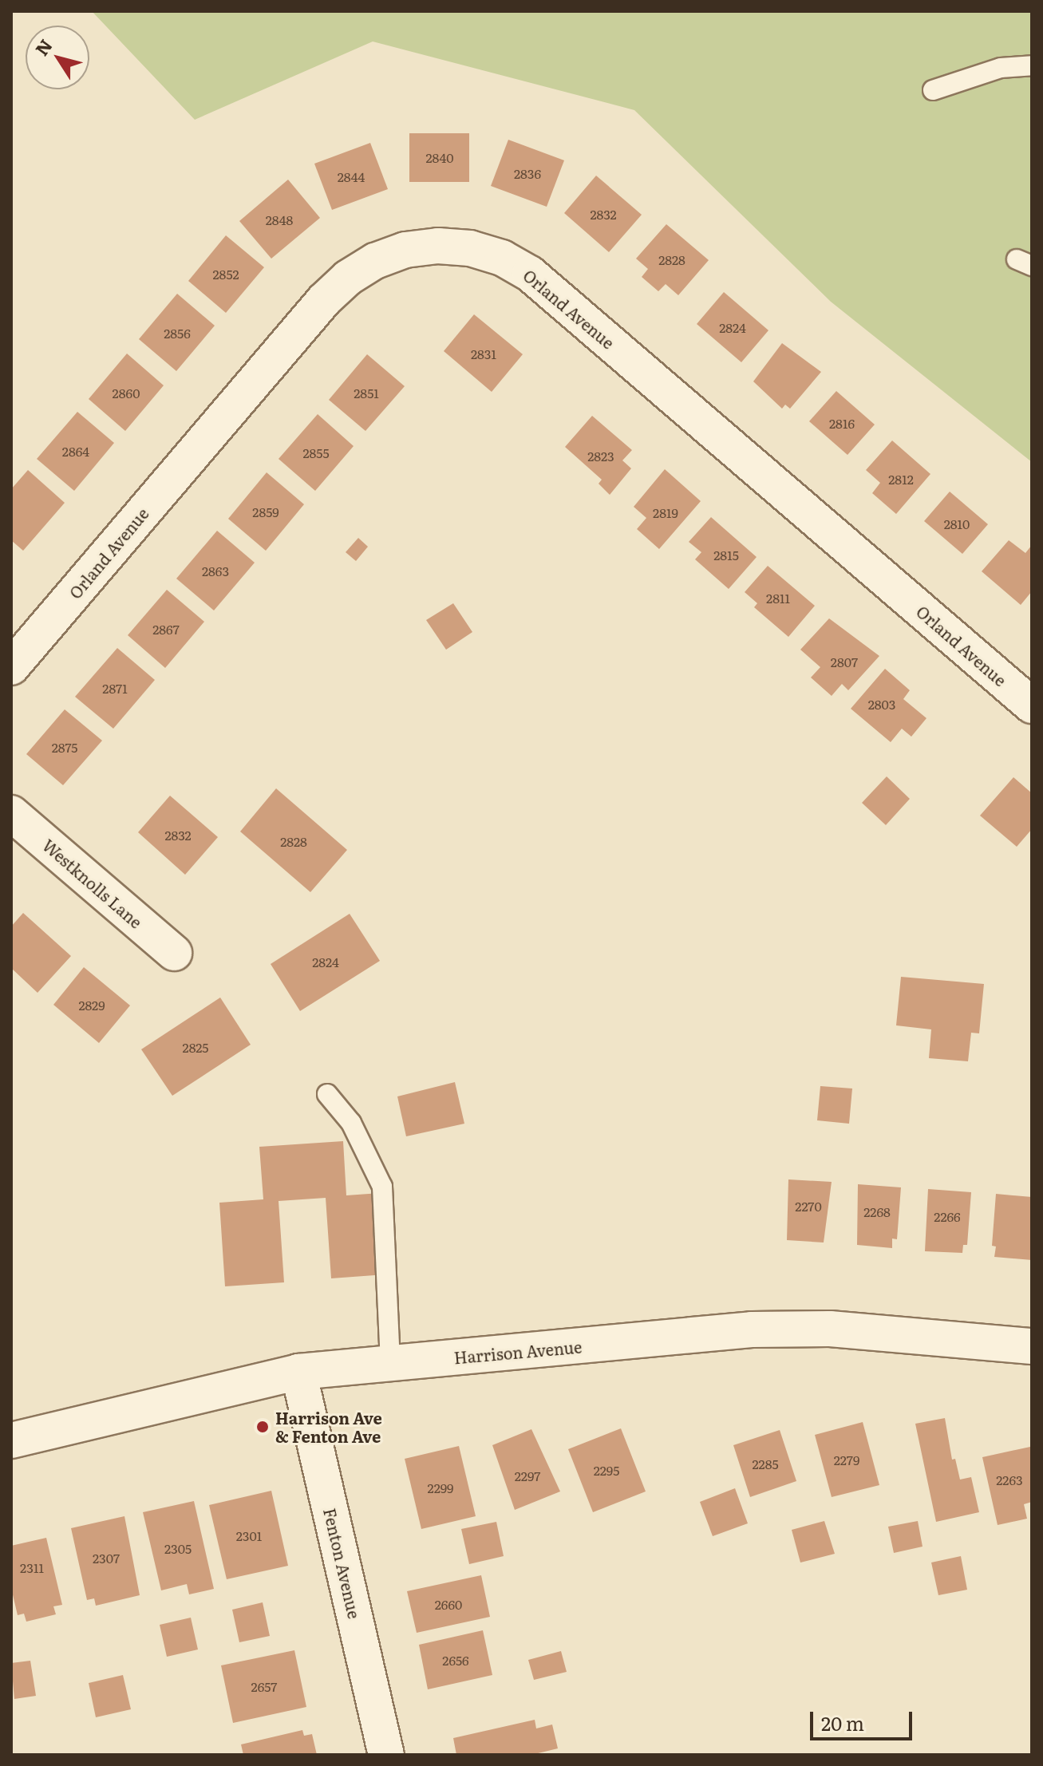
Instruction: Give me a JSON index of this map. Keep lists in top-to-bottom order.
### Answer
{
  "streets": {
    "street": [
      "Orland Avenue",
      "Westknolls Lane",
      "Harrison Avenue",
      "Fenton Avenue"
    ]
  },
  "crossings": [
    ["Harrison Avenue", "Fenton Avenue"]
  ],
  "places": ["Harrison Ave & Fenton Ave"],
  "house_numbers": [
    "2840",
    "2836",
    "2844",
    "2832",
    "2848",
    "2828",
    "2852",
    "2824",
    "2856",
    "2831",
    "2860",
    "2851",
    "2816",
    "2864",
    "2855",
    "2823",
    "2812",
    "2859",
    "2819",
    "2810",
    "2815",
    "2863",
    "2811",
    "2867",
    "2807",
    "2871",
    "2803",
    "2875",
    "2832",
    "2828",
    "2824",
    "2829",
    "2825",
    "2270",
    "2268",
    "2266",
    "2279",
    "2285",
    "2295",
    "2297",
    "2263",
    "2299",
    "2301",
    "2305",
    "2307",
    "2311",
    "2660",
    "2656",
    "2657"
  ],
  "scale_bar": "20 m",
  "north": "top left"
}
